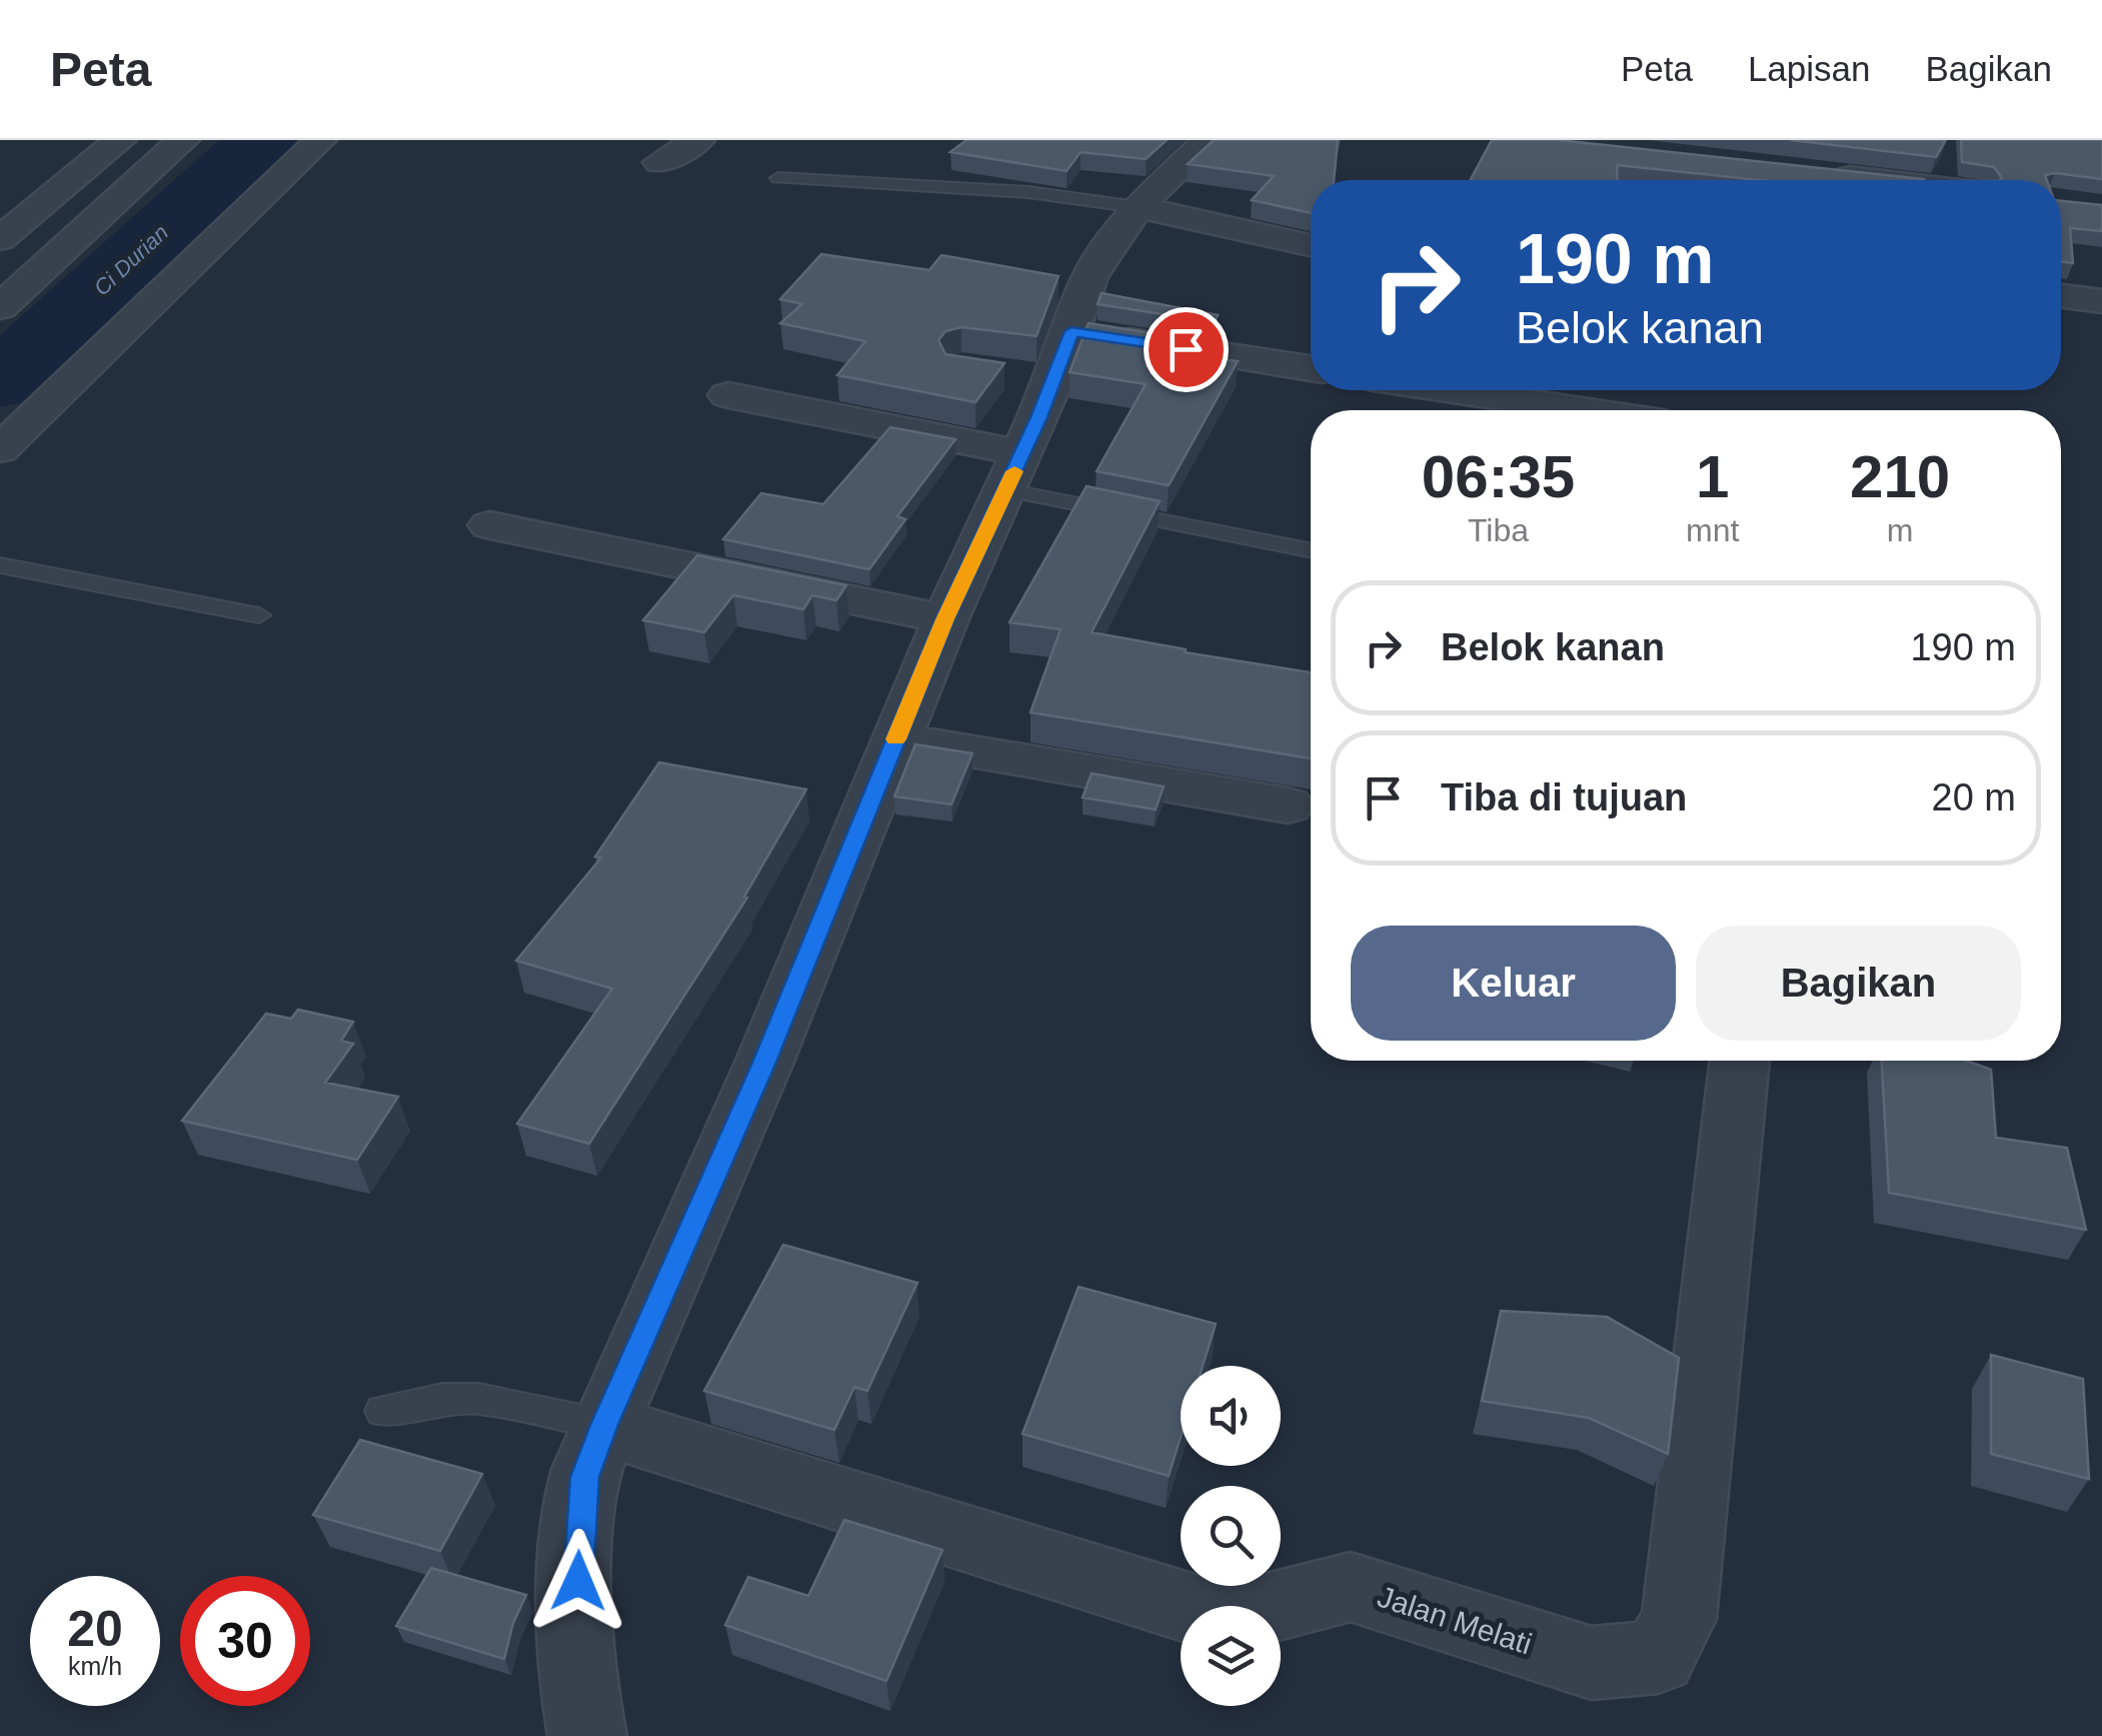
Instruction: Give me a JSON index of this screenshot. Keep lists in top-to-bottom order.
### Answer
{
  "streets": {
    "street": ["Jalan Melati"]
  },
  "water": ["Ci Durian"],
  "page": {
    "header": "Peta",
    "nav": ["Peta", "Lapisan", "Bagikan"],
    "turn": ["190 m", "Belok kanan"],
    "eta": [
      "06:35",
      "Tiba",
      "1",
      "mnt",
      "210",
      "m"
    ],
    "list": [
      {
        "name": "Belok kanan",
        "value": "190 m"
      },
      {
        "name": "Tiba di tujuan",
        "value": "20 m"
      }
    ],
    "buttons": ["Keluar", "Bagikan"],
    "speed": "20 km/h",
    "limit": "30"
  }
}
